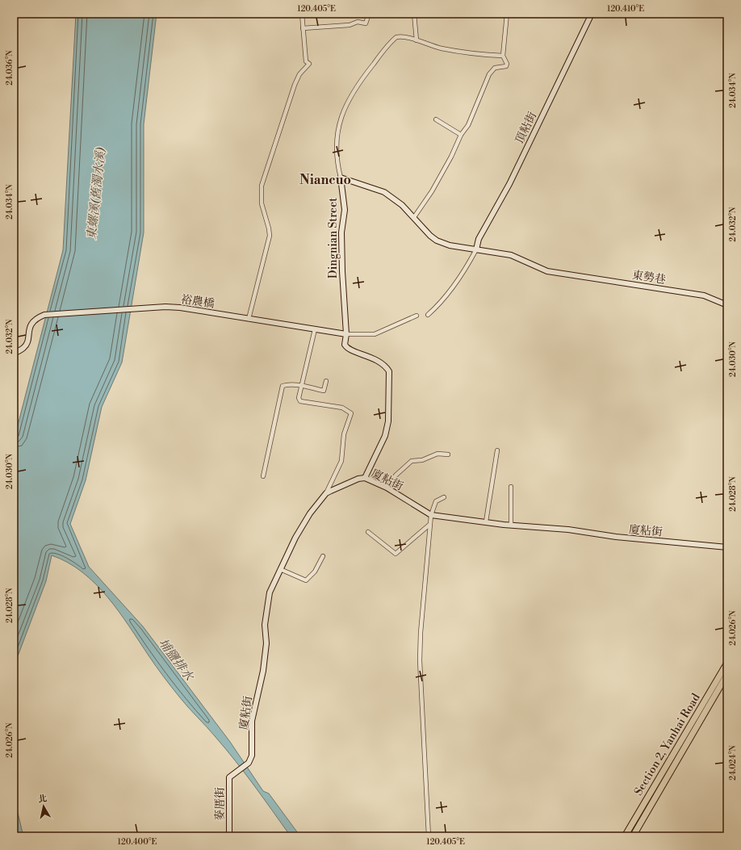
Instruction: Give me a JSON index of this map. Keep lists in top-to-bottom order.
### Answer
{
  "streets": {
    "main road": ["Section 2, Yanhai Road"],
    "street": [
      "頂粘街",
      "Dingnian Street",
      "東勢巷",
      "裕農橋",
      "廈粘街",
      "麥厝街"
    ]
  },
  "crossings": [
    ["頂粘街", "東勢巷"],
    ["Dingnian Street", "裕農橋"],
    ["Dingnian Street", "廈粘街"],
    ["廈粘街", "麥厝街"]
  ],
  "districts": ["Niancuo"],
  "water": ["東螺溪(舊濁水溪)", "埔鹽排水"],
  "north": "top",
  "coordinates": [
    "120.405°E",
    "120.410°E",
    "24.036°N",
    "24.034°N",
    "24.032°N",
    "24.030°N",
    "24.028°N",
    "24.026°N",
    "24.024°N",
    "120.400°E"
  ]
}
